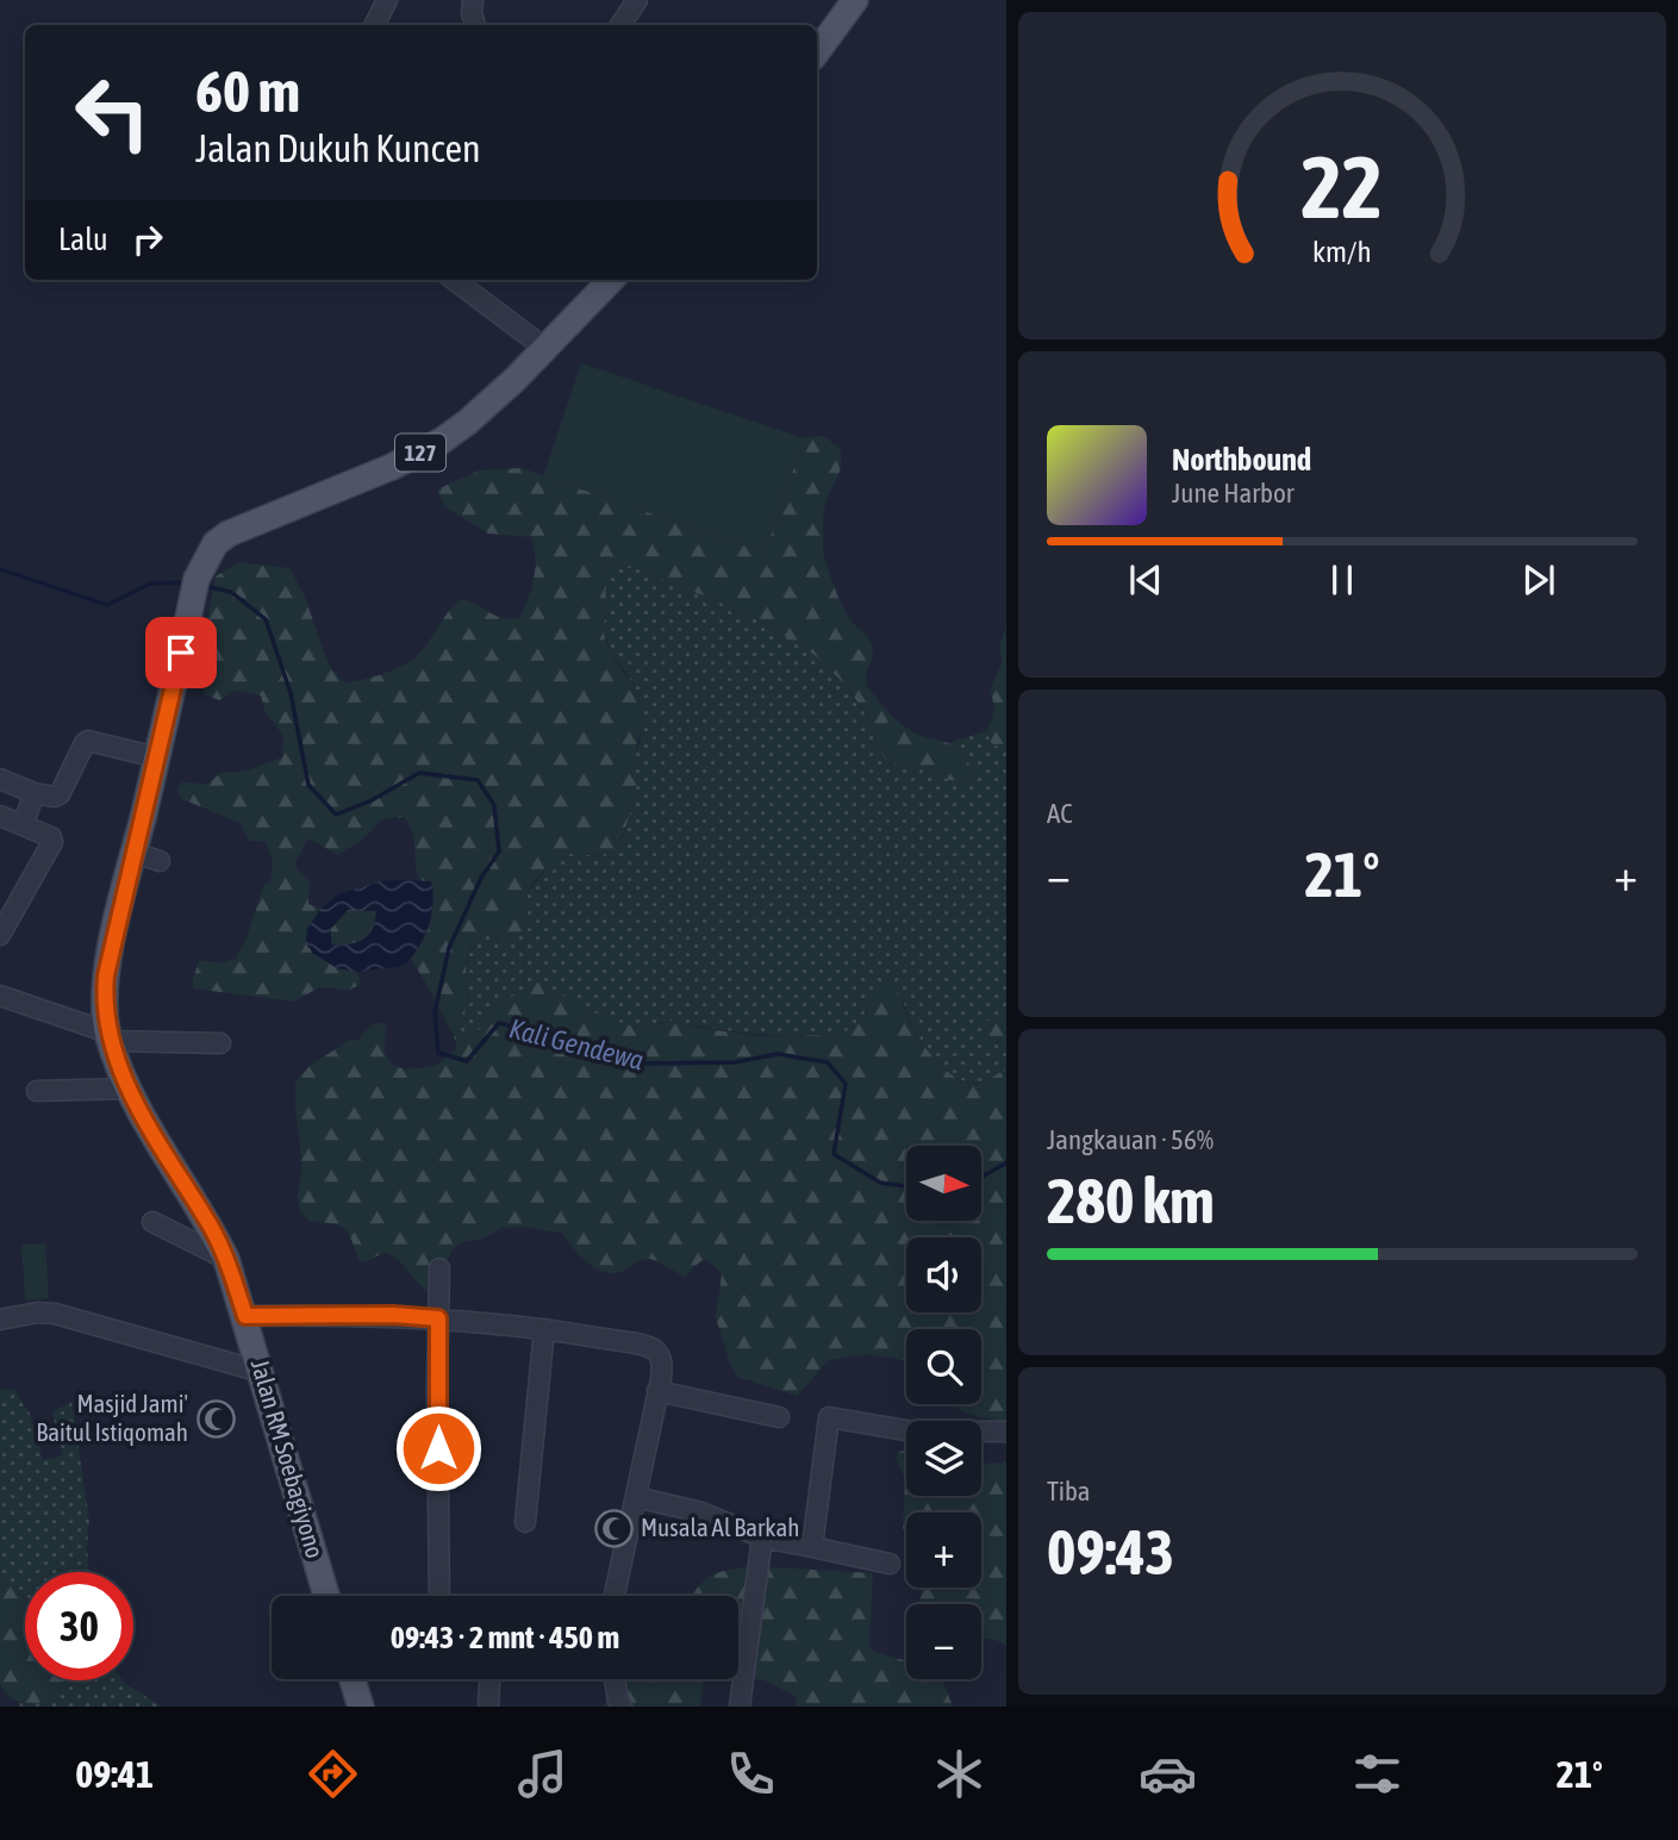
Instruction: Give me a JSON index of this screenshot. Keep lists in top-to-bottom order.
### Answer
{
  "streets": {
    "main road": ["127", "Jalan RM Soebagiyono"]
  },
  "water": ["Kali Gendewa"],
  "places": {
    "mosque": ["Masjid Jami' Baitul Istiqomah", "Musala Al Barkah"]
  },
  "north": "right",
  "page": {
    "turn": ["60 m", "Jalan Dukuh Kuncen"],
    "then": "Lalu",
    "song": ["Northbound", "June Harbor"],
    "tile": [
      "AC",
      ["Jangkauan · 56%", "280 km"],
      ["Tiba", "09:43"]
    ],
    "heat": ["−", "21°", "+"],
    "map_buttons": ["+", "−"],
    "limit": "30",
    "trip": "09:43 · 2 mnt · 450 m",
    "tabs": ["09:41", "21°"],
    "gauge": ["22", "km/h"]
  }
}
